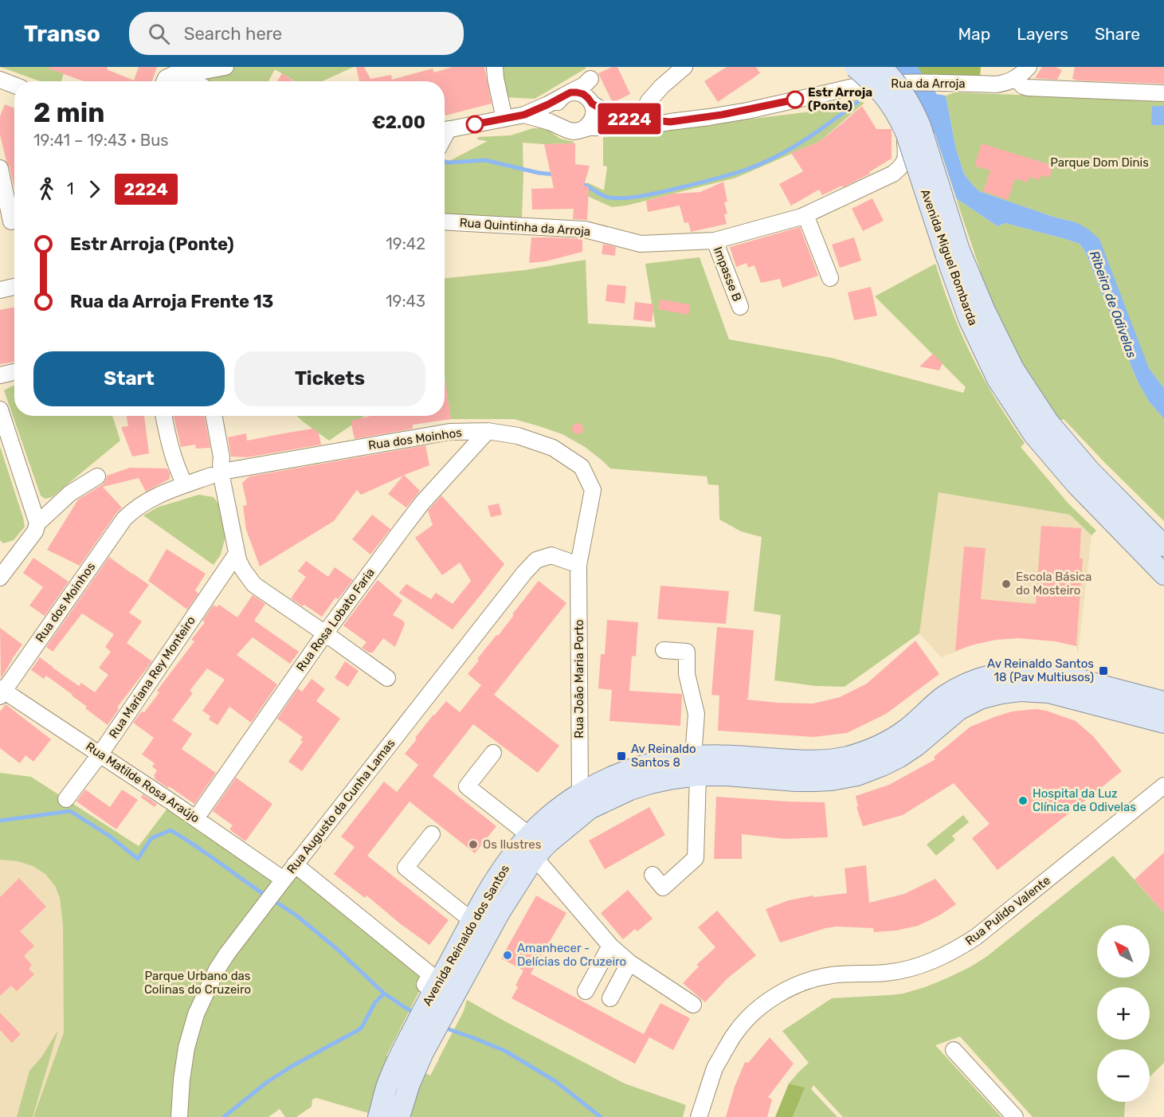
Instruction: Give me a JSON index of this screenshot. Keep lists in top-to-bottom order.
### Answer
{
  "streets": {
    "main road": ["Avenida Miguel Bombarda", "Avenida Reinaldo dos Santos"],
    "street": [
      "Rua da Arroja",
      "Rua Quintinha da Arroja",
      "Impasse B",
      "Rua dos Moinhos",
      "Rua Rosa Lobato Faria",
      "Rua Mariana Rey Monteiro",
      "Rua João Maria Porto",
      "Rua Matilde Rosa Araújo",
      "Rua Augusto da Cunha Lamas",
      "Rua Pulido Valente"
    ]
  },
  "crossings": [
    ["Rua da Arroja", "Rua Quintinha da Arroja"],
    ["Rua da Arroja", "Avenida Miguel Bombarda"],
    ["Rua Quintinha da Arroja", "Avenida Miguel Bombarda"],
    ["Rua Quintinha da Arroja", "Impasse B"],
    ["Rua dos Moinhos", "Rua Rosa Lobato Faria"],
    ["Rua dos Moinhos", "Rua João Maria Porto"],
    ["Rua dos Moinhos", "Rua Matilde Rosa Araújo"],
    ["Rua dos Moinhos", "Rua Augusto da Cunha Lamas"],
    ["Rua Rosa Lobato Faria", "Rua Matilde Rosa Araújo"],
    ["Rua Mariana Rey Monteiro", "Rua Matilde Rosa Araújo"],
    ["Rua João Maria Porto", "Rua Augusto da Cunha Lamas"],
    ["Rua João Maria Porto", "Avenida Reinaldo dos Santos"],
    ["Rua Matilde Rosa Araújo", "Rua Augusto da Cunha Lamas"]
  ],
  "water": ["Ribeira de Odivelas"],
  "parks": ["Parque Dom Dinis", "Parque Urbano das Colinas do Cruzeiro"],
  "places": {
    "other": [
      "Estr Arroja (Ponte)",
      "Escola Básica do Mosteiro",
      "Hospital da Luz Clínica de Odivelas",
      "Os Ilustres",
      "Amanhecer - Delícias do Cruzeiro"
    ],
    "transit": ["Av Reinaldo Santos 18 (Pav Multiusos)", "Av Reinaldo Santos 8"]
  },
  "lines": ["bus line 2224"],
  "north": "top left",
  "page": {
    "header": "Transo",
    "search": "Search here",
    "nav": ["Map", "Layers", "Share"],
    "on_map": "2224",
    "heading": ["2 min", "19:41 – 19:43 · Bus", "€2.00"],
    "legs": ["1", "2224"],
    "list": [
      {
        "name": "Estr Arroja (Ponte)",
        "value": "19:42"
      },
      {
        "name": "Rua da Arroja Frente 13",
        "value": "19:43"
      }
    ],
    "buttons": ["Start", "Tickets"],
    "map_buttons": ["+", "−"]
  }
}
